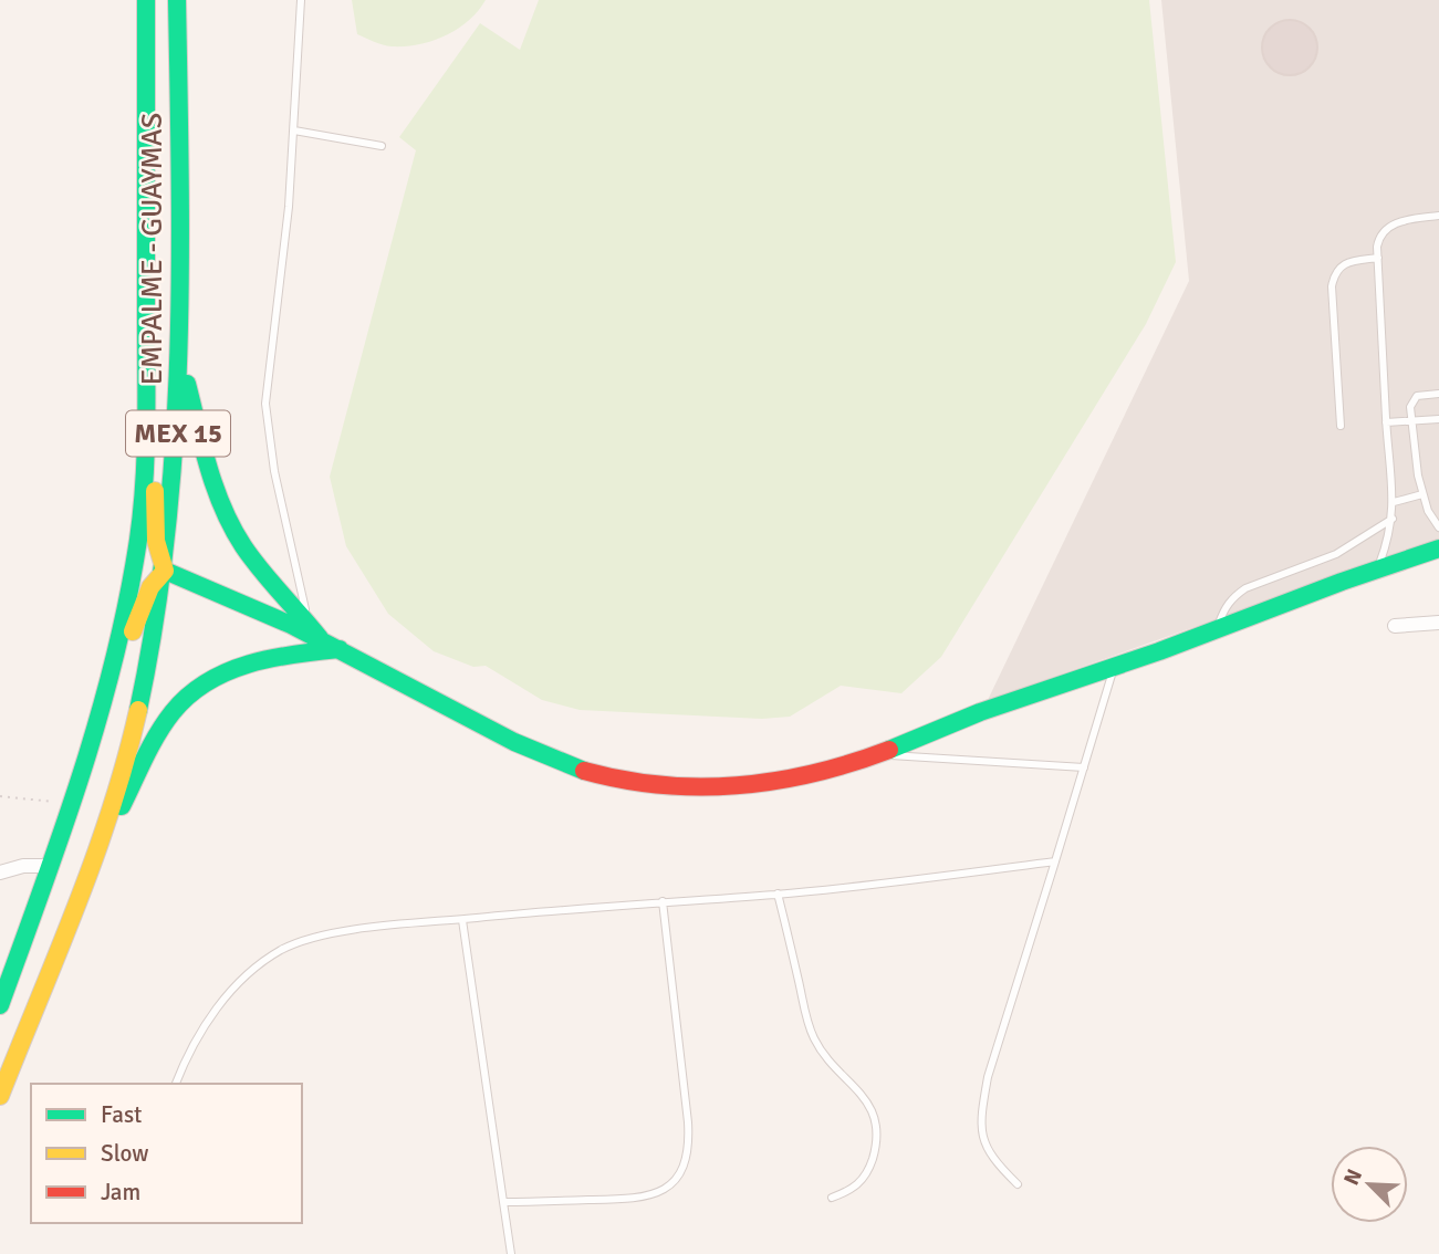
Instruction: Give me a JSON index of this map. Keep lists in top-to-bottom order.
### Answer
{
  "streets": {
    "main road": ["EMPALME - GUAYMAS", "MEX 15"]
  },
  "crossings": [
    ["EMPALME - GUAYMAS", "MEX 15"]
  ],
  "legend": ["Fast", "Slow", "Jam"],
  "north": "top left"
}
